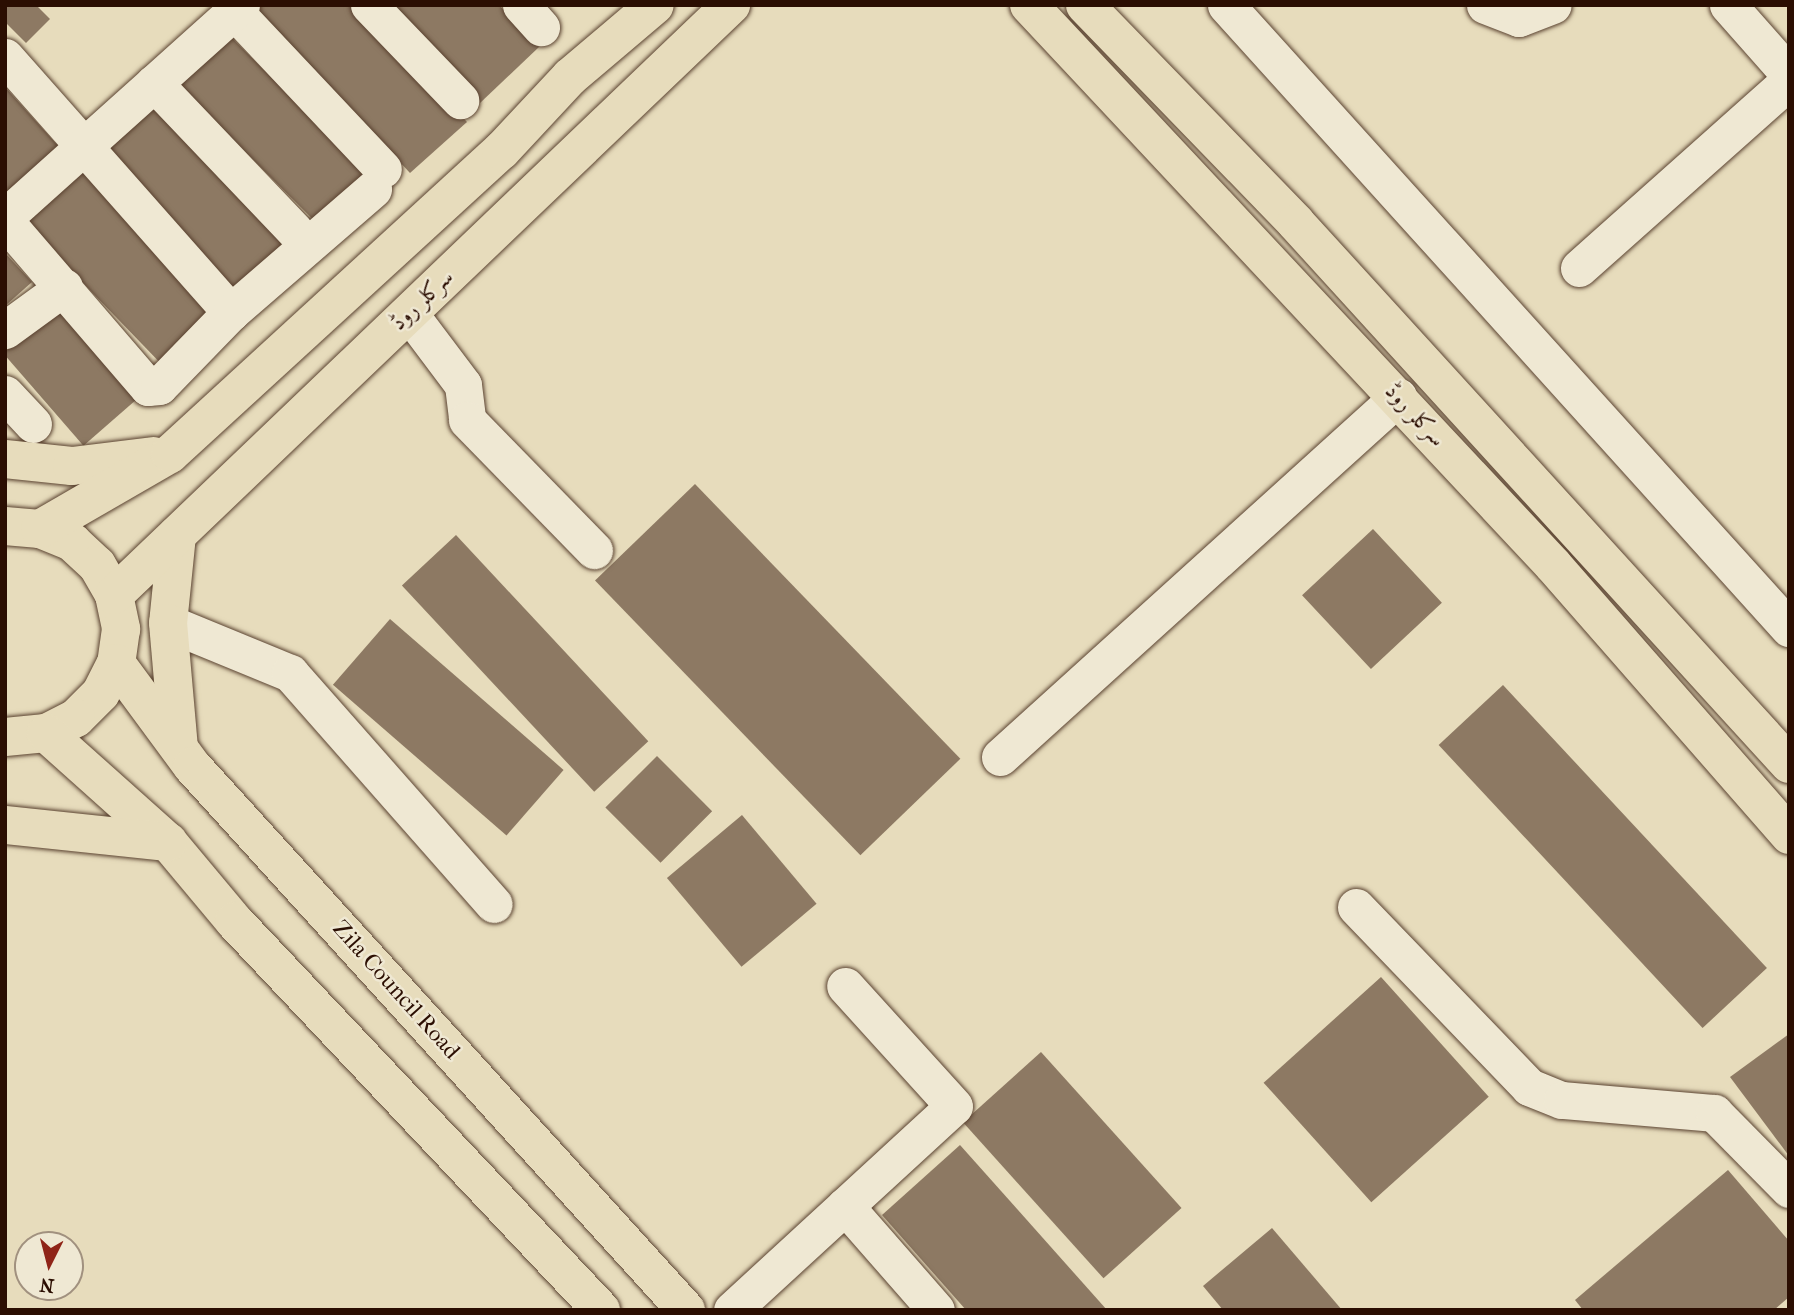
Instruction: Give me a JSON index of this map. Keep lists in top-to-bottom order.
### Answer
{
  "streets": {
    "main road": ["سرکلر روڈ", "Zila Council Road"]
  },
  "north": "bottom"
}
